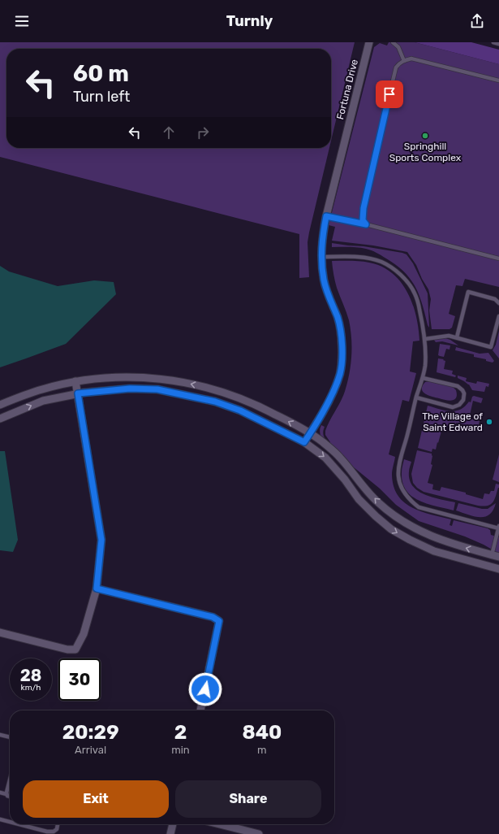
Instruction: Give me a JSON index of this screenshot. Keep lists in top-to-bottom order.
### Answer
{
  "streets": {
    "street": ["Fortuna Drive"]
  },
  "places": ["Springhill Sports Complex", "The Village of Saint Edward"],
  "page": {
    "header": "Turnly",
    "turn": ["60 m", "Turn left"],
    "speed": "28 km/h",
    "limit": "30",
    "eta": [
      "20:29",
      "Arrival",
      "2",
      "min",
      "840",
      "m"
    ],
    "buttons": ["Exit", "Share"]
  }
}
